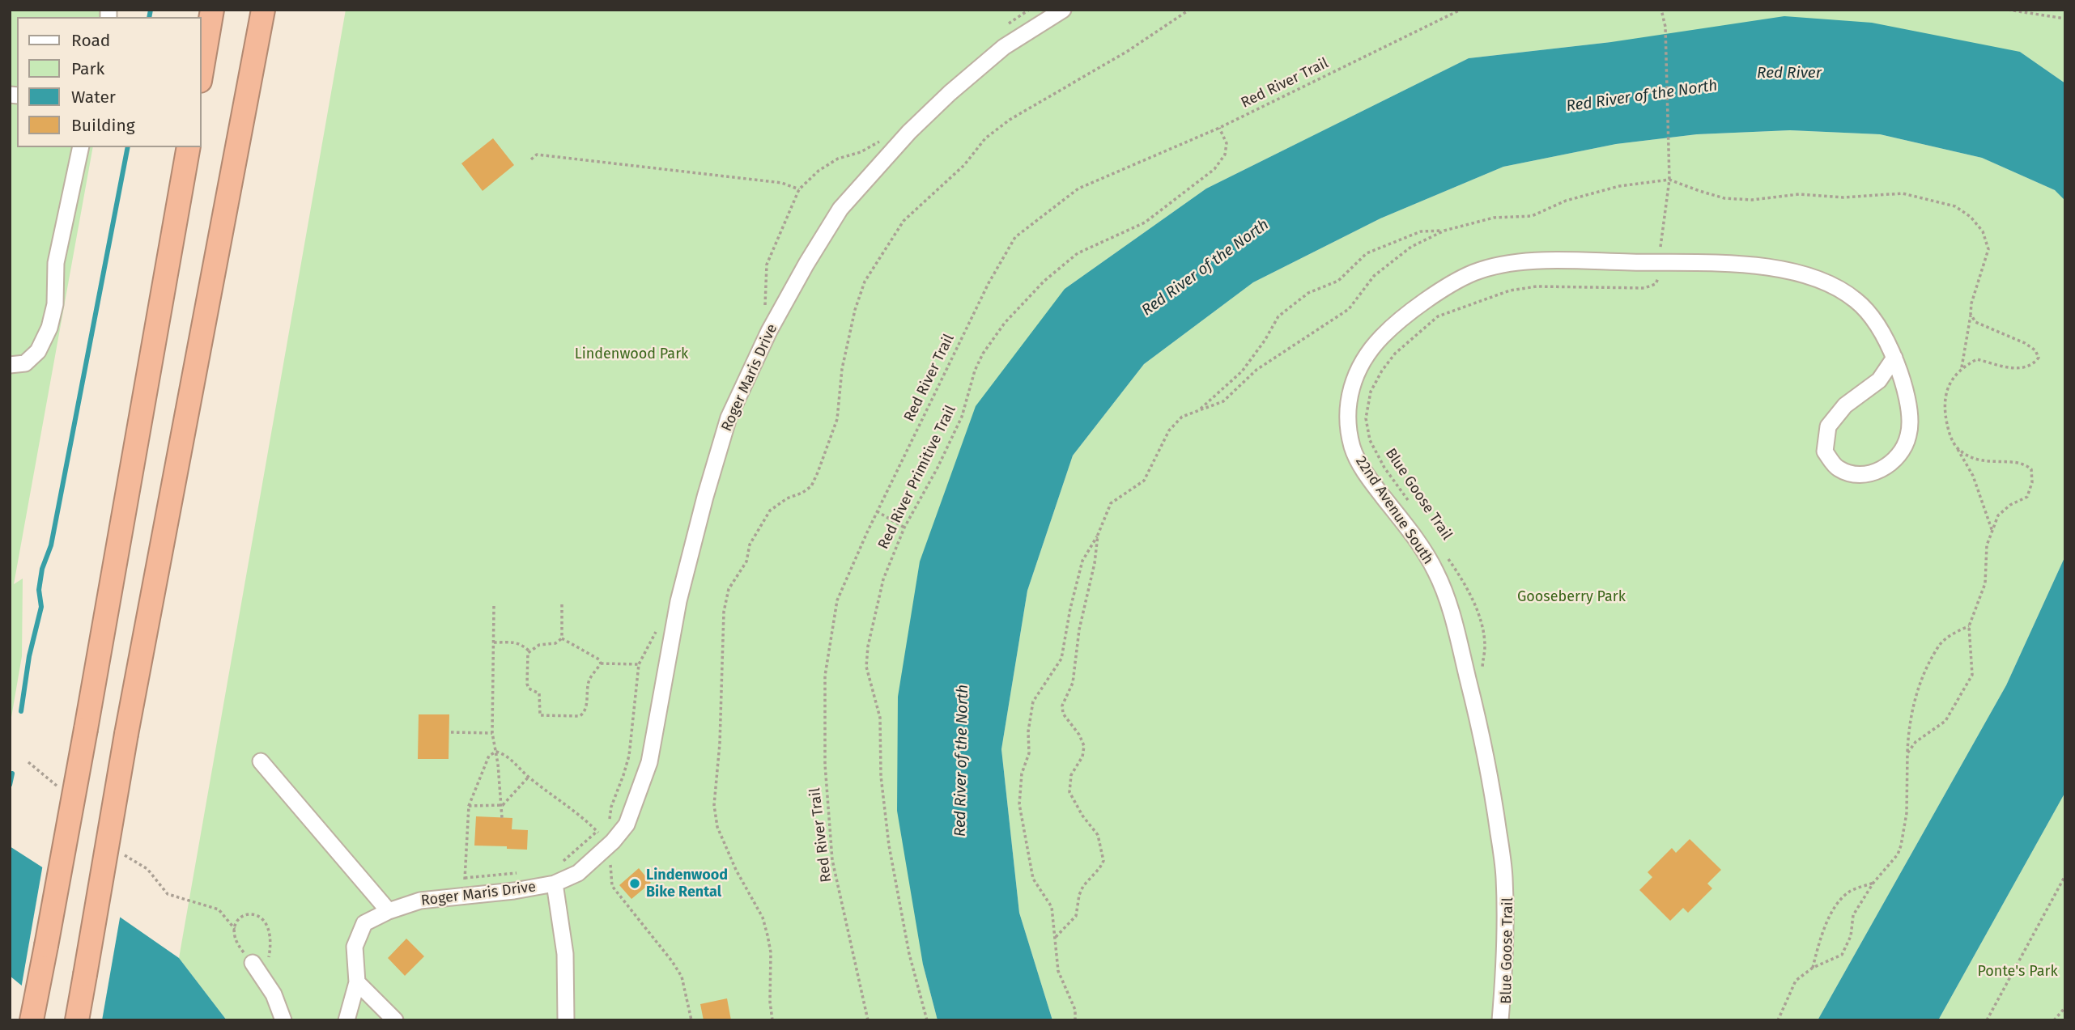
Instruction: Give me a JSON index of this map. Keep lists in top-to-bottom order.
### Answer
{
  "streets": {
    "street": ["Roger Maris Drive", "22nd Avenue South"],
    "path": ["Red River Trail", "Red River Primitive Trail", "Blue Goose Trail"]
  },
  "crossings": [
    ["Red River Trail", "Red River Primitive Trail"],
    ["Blue Goose Trail", "22nd Avenue South"]
  ],
  "water": ["Red River", "Red River of the North"],
  "parks": ["Lindenwood Park", "Gooseberry Park", "Ponte's Park"],
  "places": ["Lindenwood Bike Rental"],
  "legend": [
    "Road",
    "Park",
    "Water",
    "Building"
  ]
}
